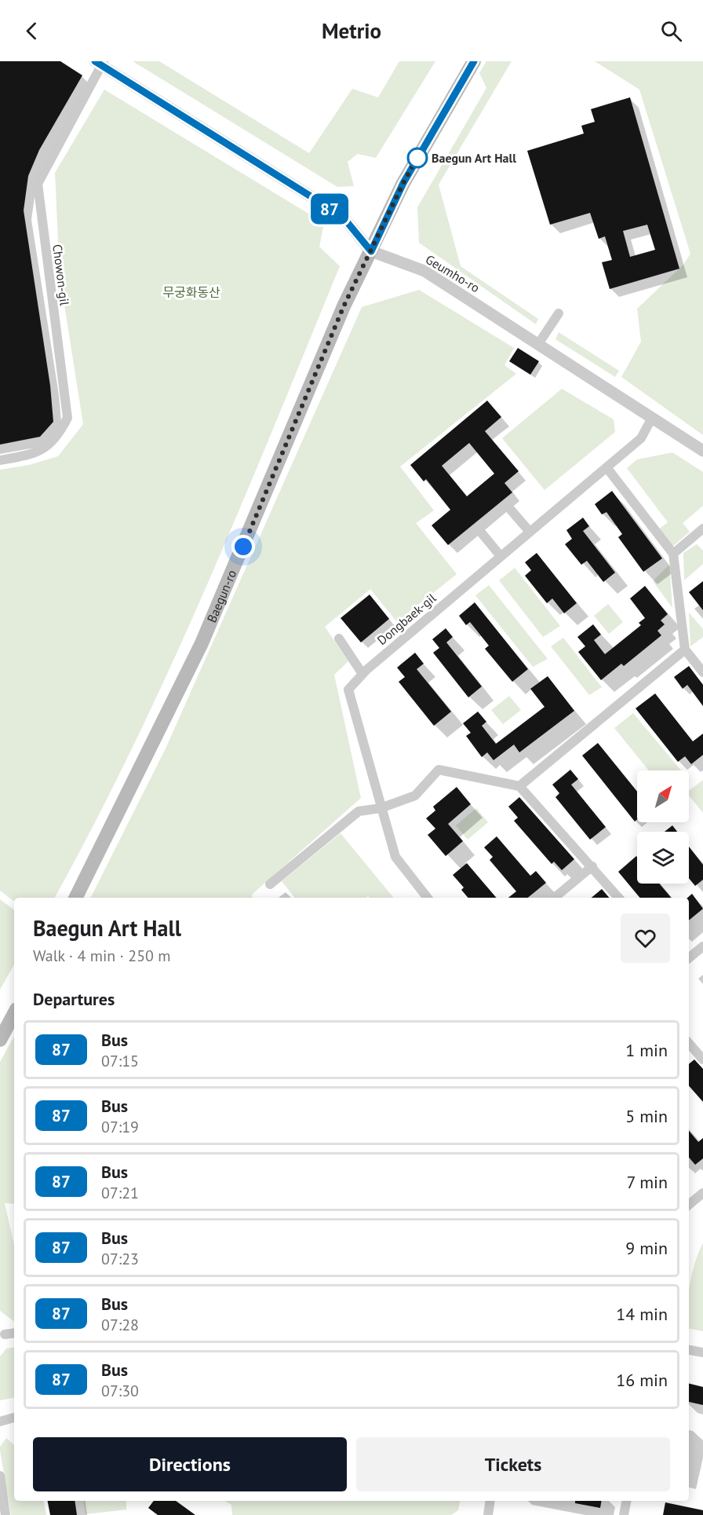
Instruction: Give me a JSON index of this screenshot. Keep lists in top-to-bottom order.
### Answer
{
  "streets": {
    "main road": ["Baegun-ro"],
    "street": ["Geumho-ro", "Chowon-gil", "Dongbaek-gil"]
  },
  "crossings": [
    ["Geumho-ro", "Baegun-ro"],
    ["Geumho-ro", "Dongbaek-gil"]
  ],
  "parks": ["무궁화동산"],
  "places": ["Baegun Art Hall"],
  "lines": ["bus line 87"],
  "north": "top right",
  "page": {
    "header": "Metrio",
    "on_map": "87",
    "heading": [
      ["Baegun Art Hall", "Walk · 4 min · 250 m"],
      "Departures"
    ],
    "list": [
      {
        "mark": "87",
        "name": "Bus",
        "note": "07:15",
        "value": "1 min"
      },
      {
        "mark": "87",
        "name": "Bus",
        "note": "07:19",
        "value": "5 min"
      },
      {
        "mark": "87",
        "name": "Bus",
        "note": "07:21",
        "value": "7 min"
      },
      {
        "mark": "87",
        "name": "Bus",
        "note": "07:23",
        "value": "9 min"
      },
      {
        "mark": "87",
        "name": "Bus",
        "note": "07:28",
        "value": "14 min"
      },
      {
        "mark": "87",
        "name": "Bus",
        "note": "07:30",
        "value": "16 min"
      }
    ],
    "buttons": ["Directions", "Tickets"]
  }
}
